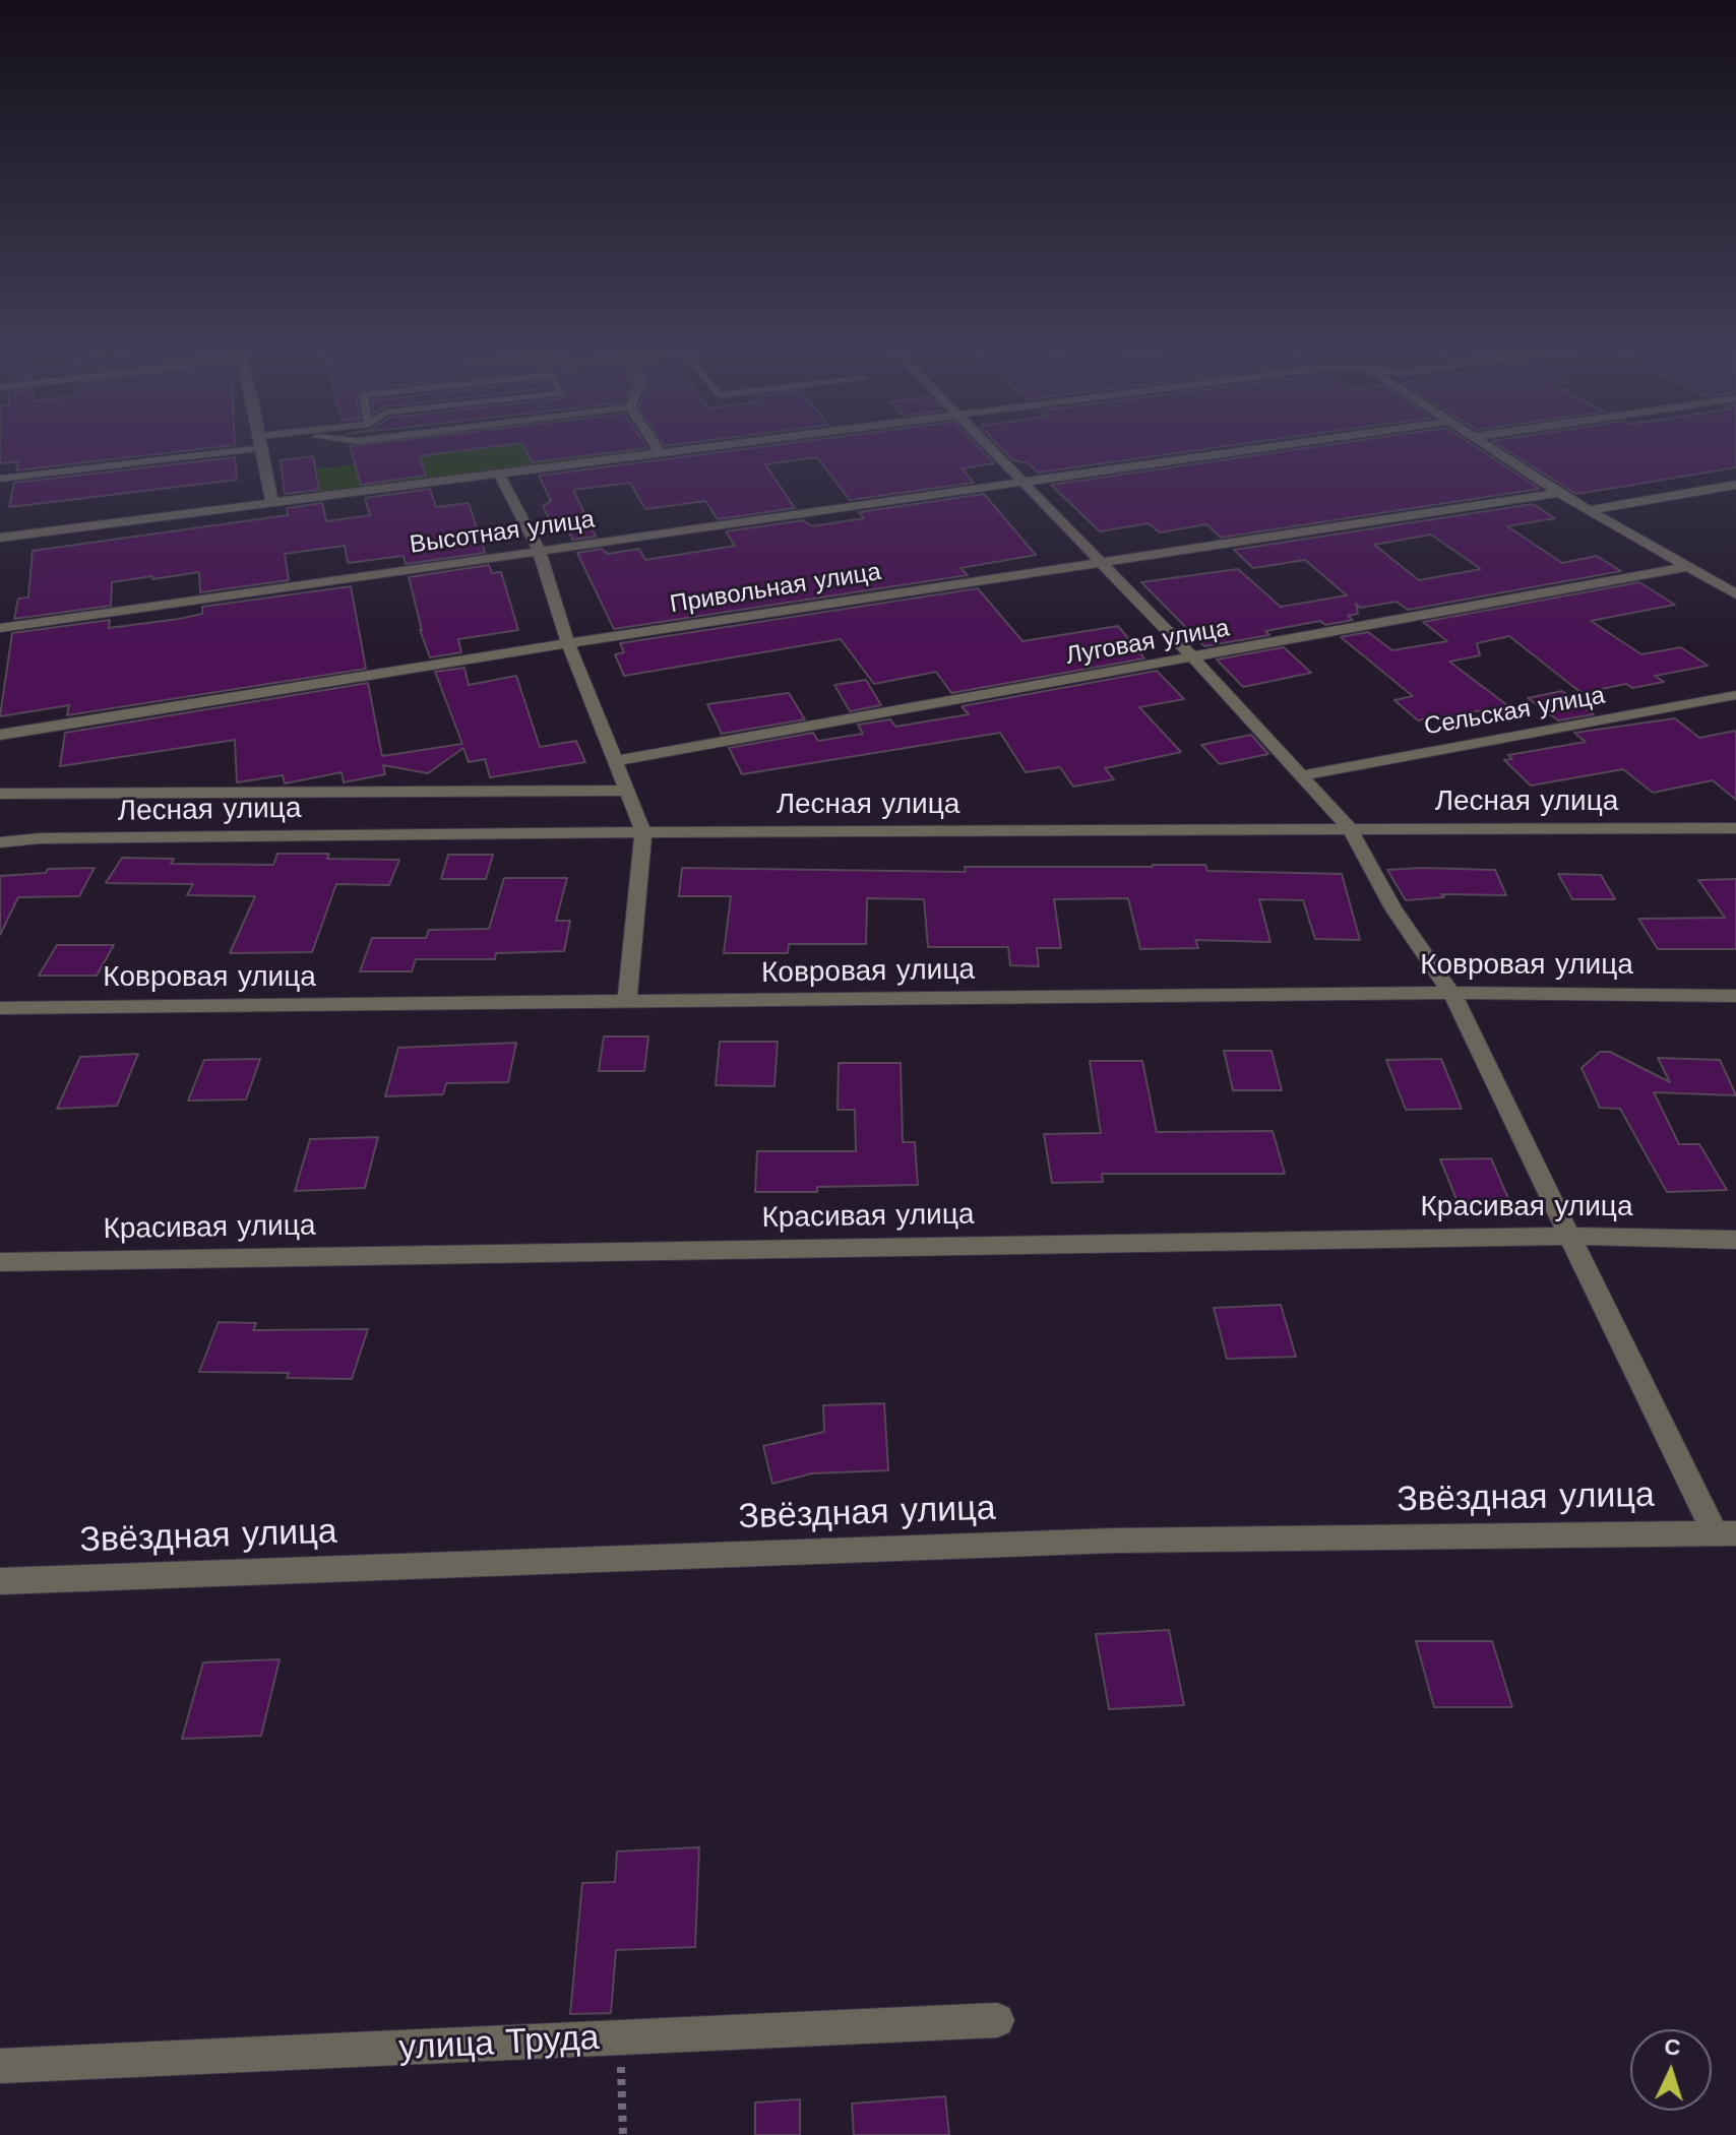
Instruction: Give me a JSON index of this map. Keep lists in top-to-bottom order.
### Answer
{
  "streets": {
    "street": [
      "Высотная улица",
      "Привольная улица",
      "Луговая улица",
      "Сельская улица",
      "Лесная улица",
      "Ковровая улица",
      "Красивая улица",
      "Звёздная улица",
      "улица Труда"
    ]
  },
  "north": "top"
}
